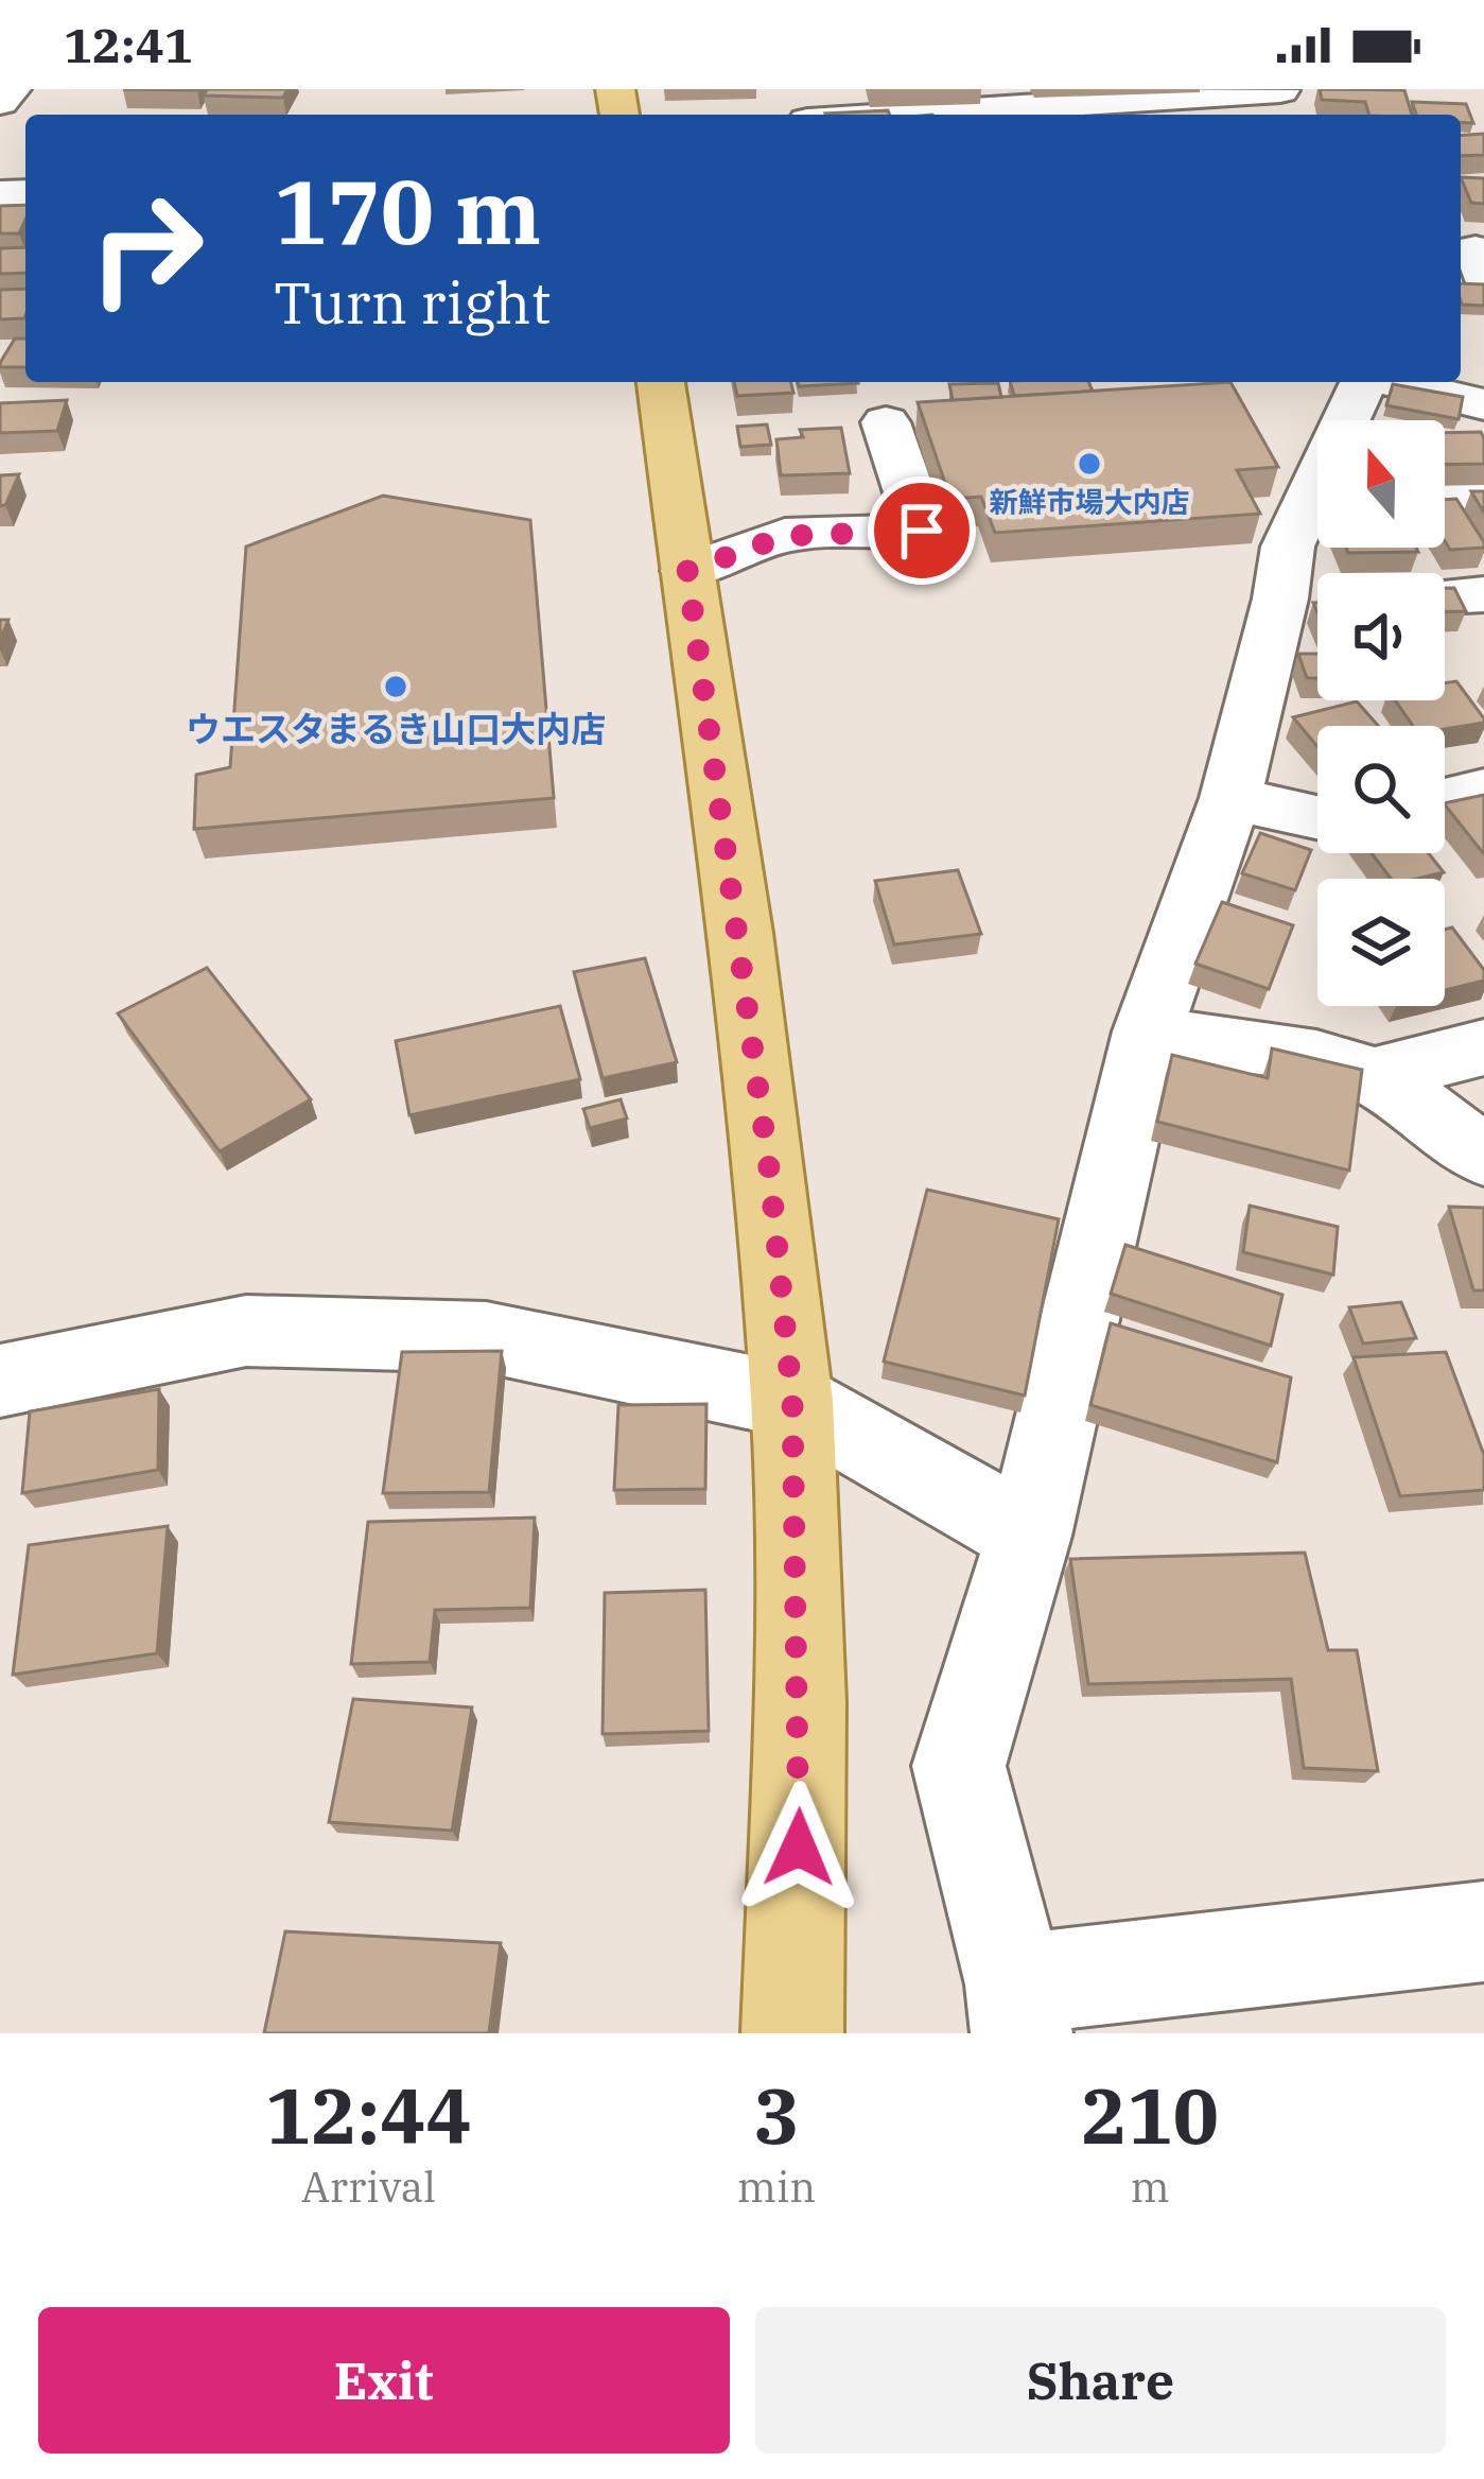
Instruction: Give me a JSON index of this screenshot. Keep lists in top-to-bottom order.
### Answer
{
  "places": ["新鮮市場大内店", "ウエスタまるき山口大内店"],
  "north": "top",
  "page": {
    "status": "12:41",
    "turn": ["170 m", "Turn right"],
    "eta": [
      "12:44",
      "Arrival",
      "3",
      "min",
      "210",
      "m"
    ],
    "buttons": ["Exit", "Share"]
  }
}
